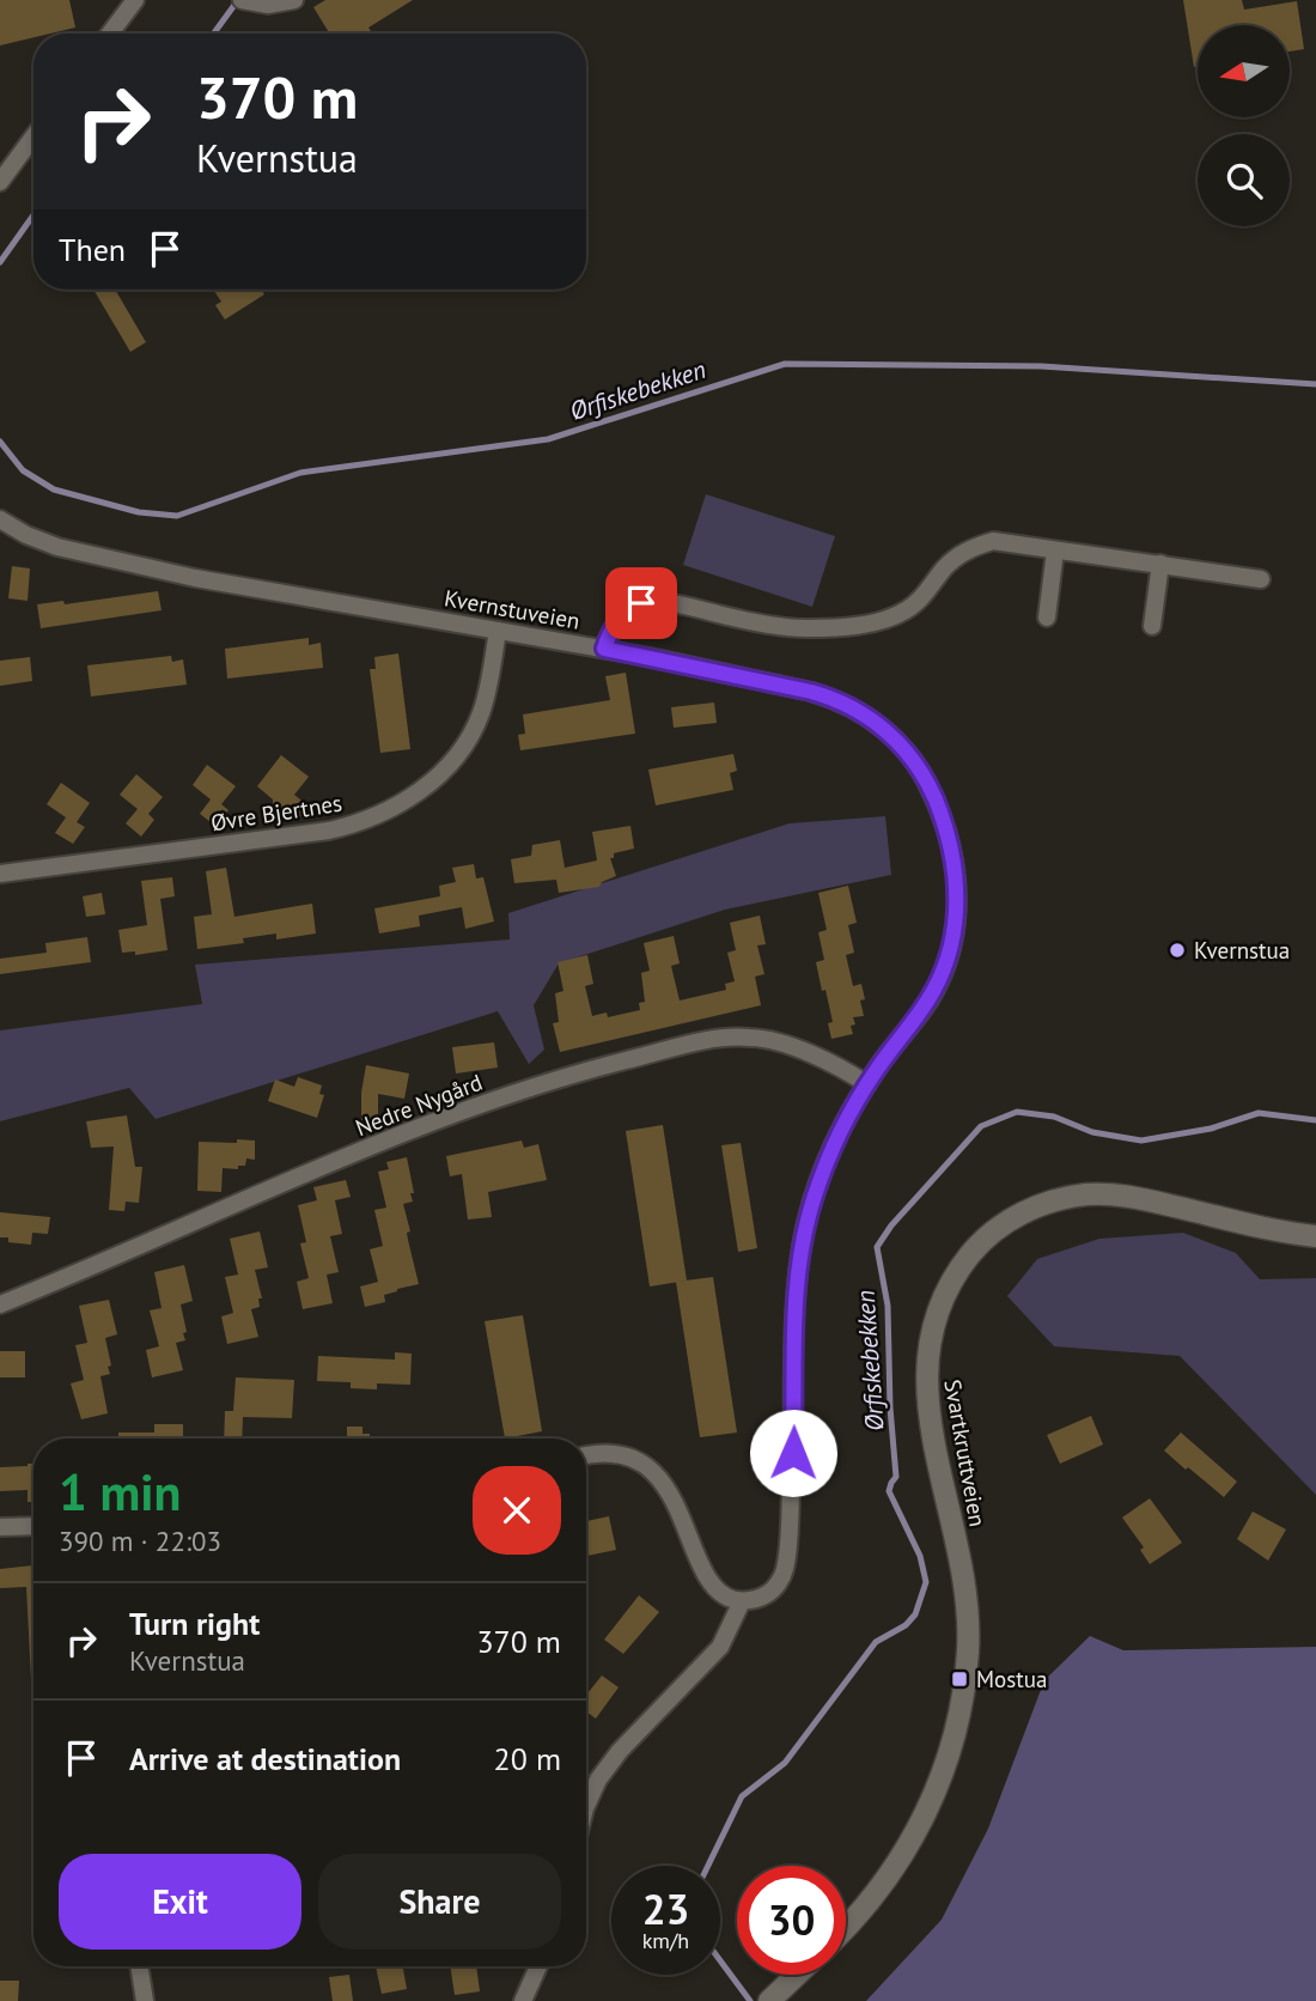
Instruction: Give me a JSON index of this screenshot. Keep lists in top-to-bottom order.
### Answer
{
  "streets": {
    "street": [
      "Kvernstuveien",
      "Øvre Bjertnes",
      "Nedre Nygård",
      "Svartkruttveien"
    ]
  },
  "crossings": [
    ["Kvernstuveien", "Øvre Bjertnes"],
    ["Kvernstuveien", "Nedre Nygård"]
  ],
  "water": ["Ørfiskebekken"],
  "places": {
    "other": ["Kvernstua"],
    "transit": ["Mostua"]
  },
  "north": "left",
  "page": {
    "turn": ["370 m", "Kvernstua"],
    "then": "Then",
    "heading": ["1 min", "390 m · 22:03"],
    "list": [
      {
        "name": "Turn right",
        "note": "Kvernstua",
        "value": "370 m"
      },
      {
        "name": "Arrive at destination",
        "value": "20 m"
      }
    ],
    "buttons": ["Exit", "Share"],
    "speed": "23 km/h",
    "limit": "30"
  }
}
